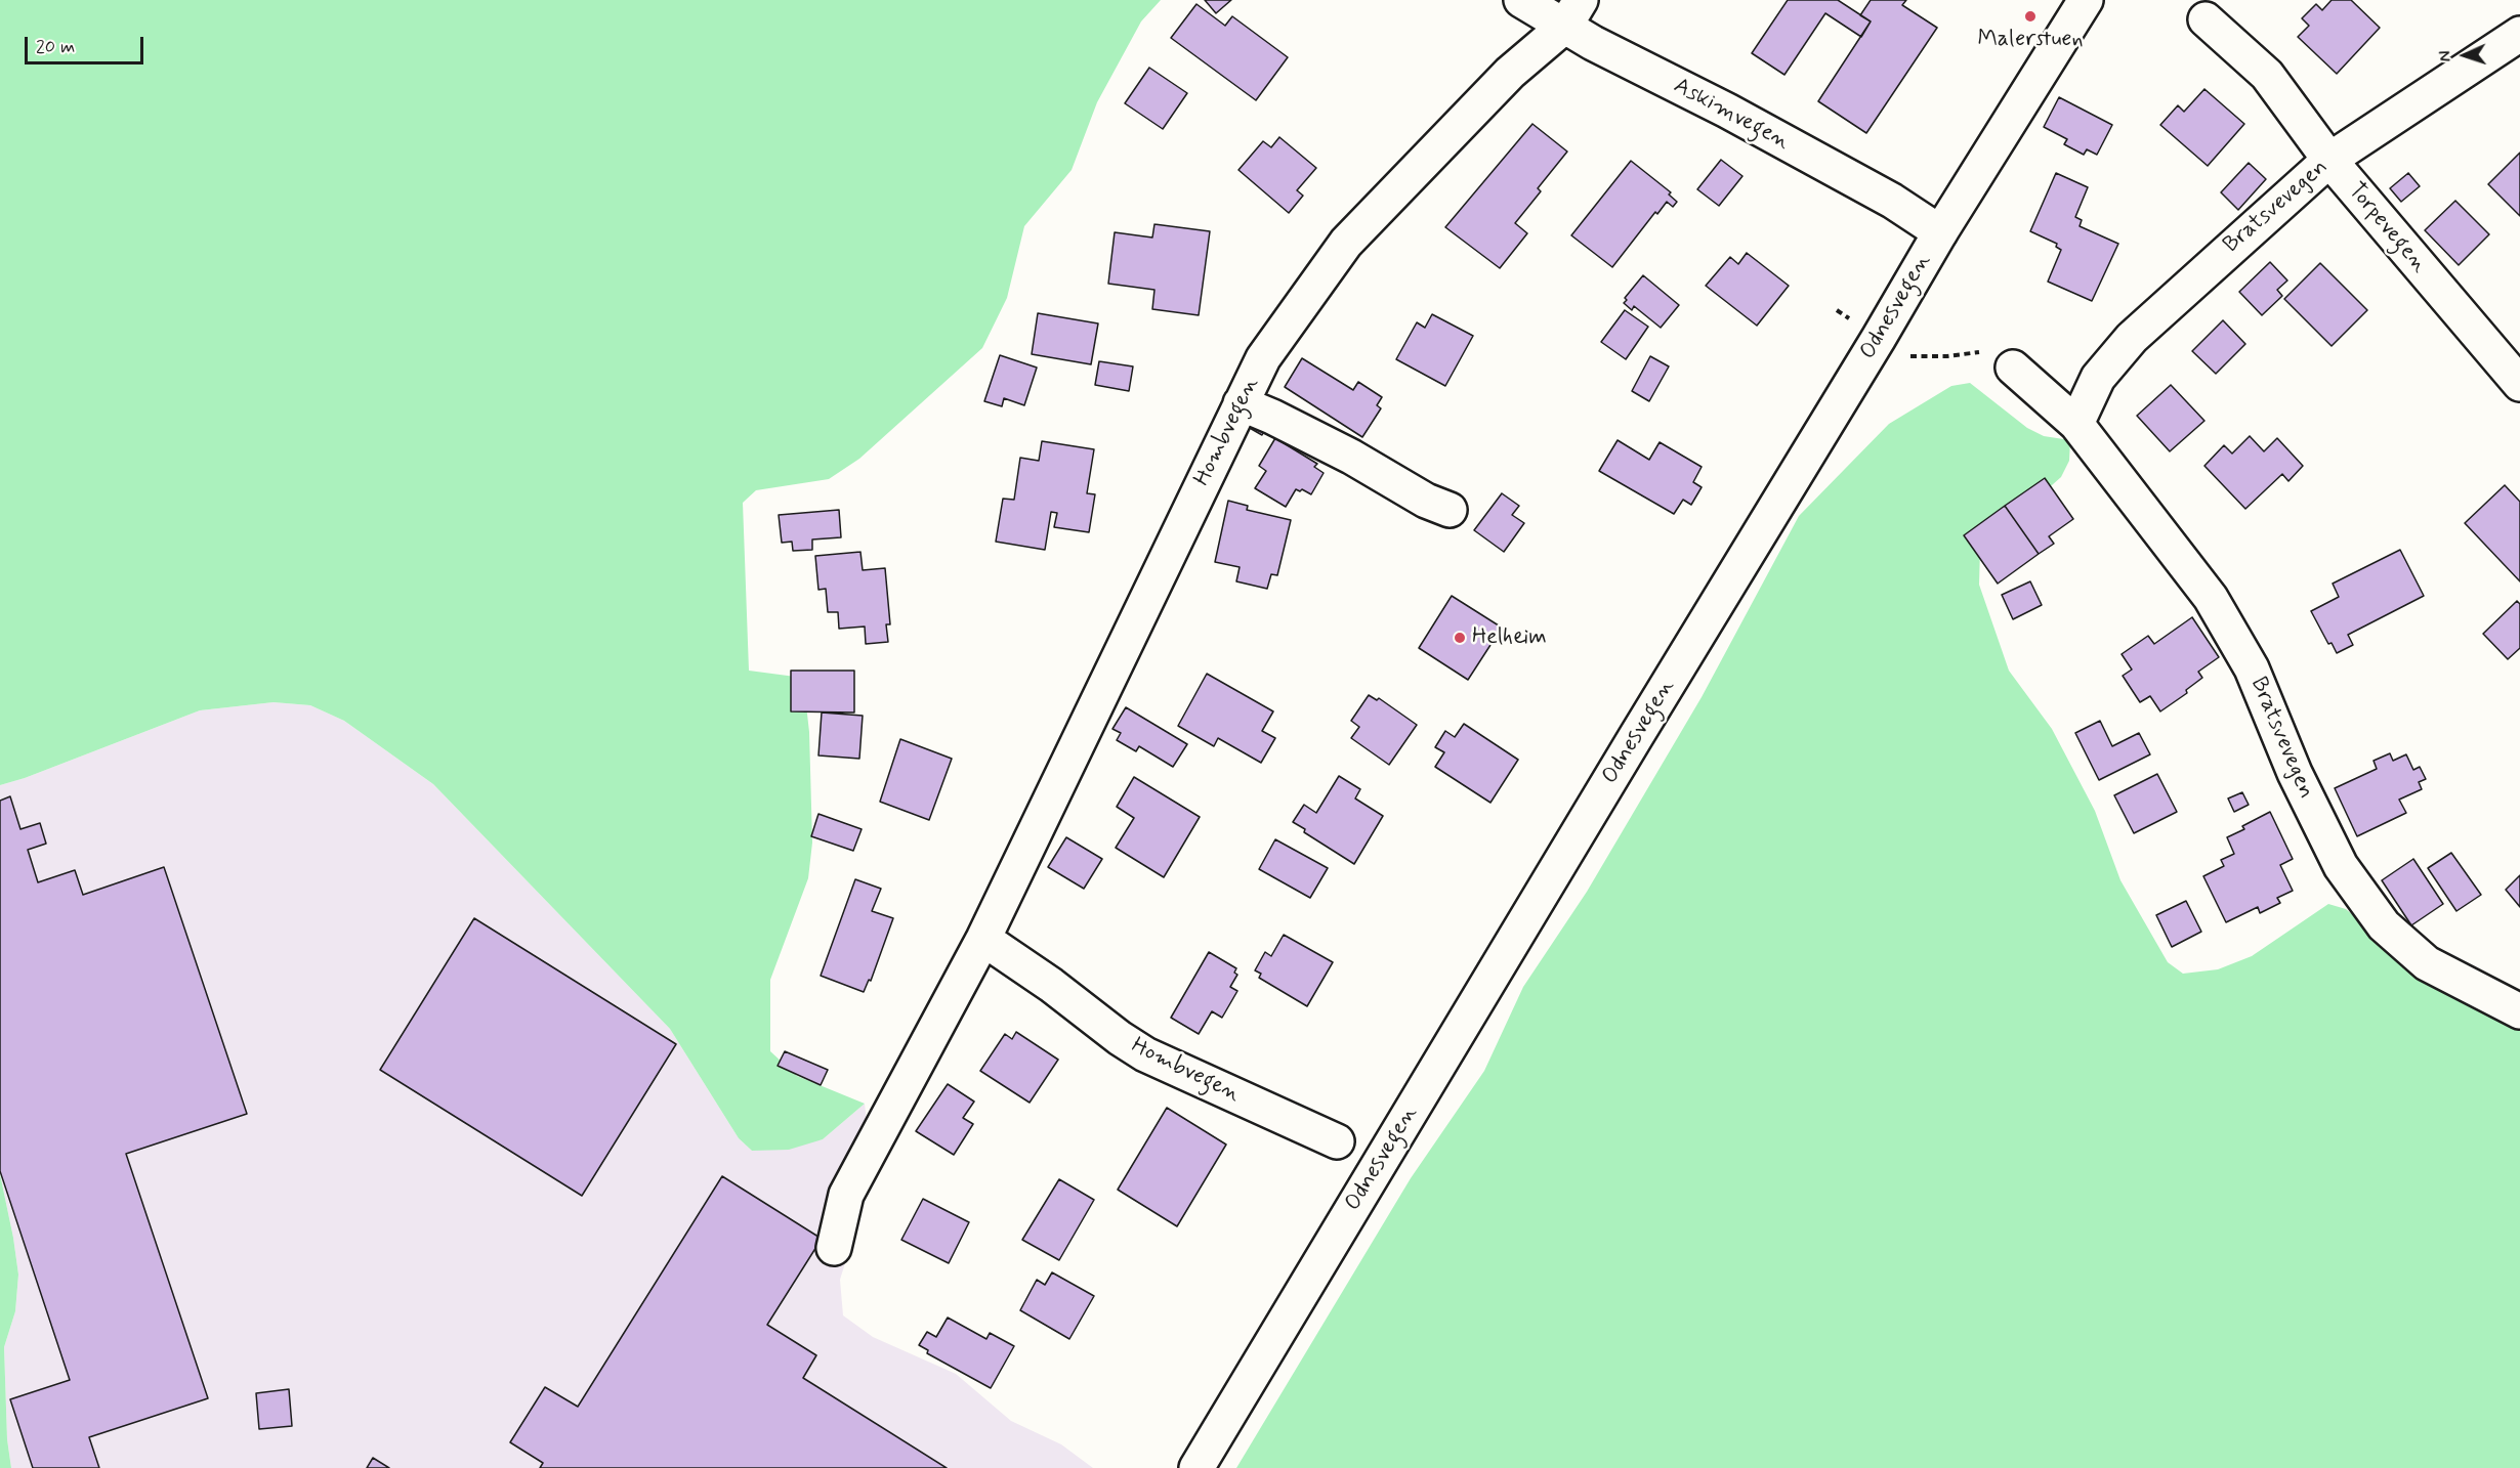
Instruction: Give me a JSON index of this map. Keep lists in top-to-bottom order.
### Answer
{
  "streets": {
    "street": [
      "Askimvegen",
      "Bratsvevegen",
      "Torpevegen",
      "Odnesvegen",
      "Hombvegen"
    ]
  },
  "crossings": [
    ["Askimvegen", "Odnesvegen"],
    ["Askimvegen", "Hombvegen"],
    ["Bratsvevegen", "Torpevegen"]
  ],
  "places": ["Malerstuen", "Helheim"],
  "scale_bar": "20 m",
  "north": "left"
}
